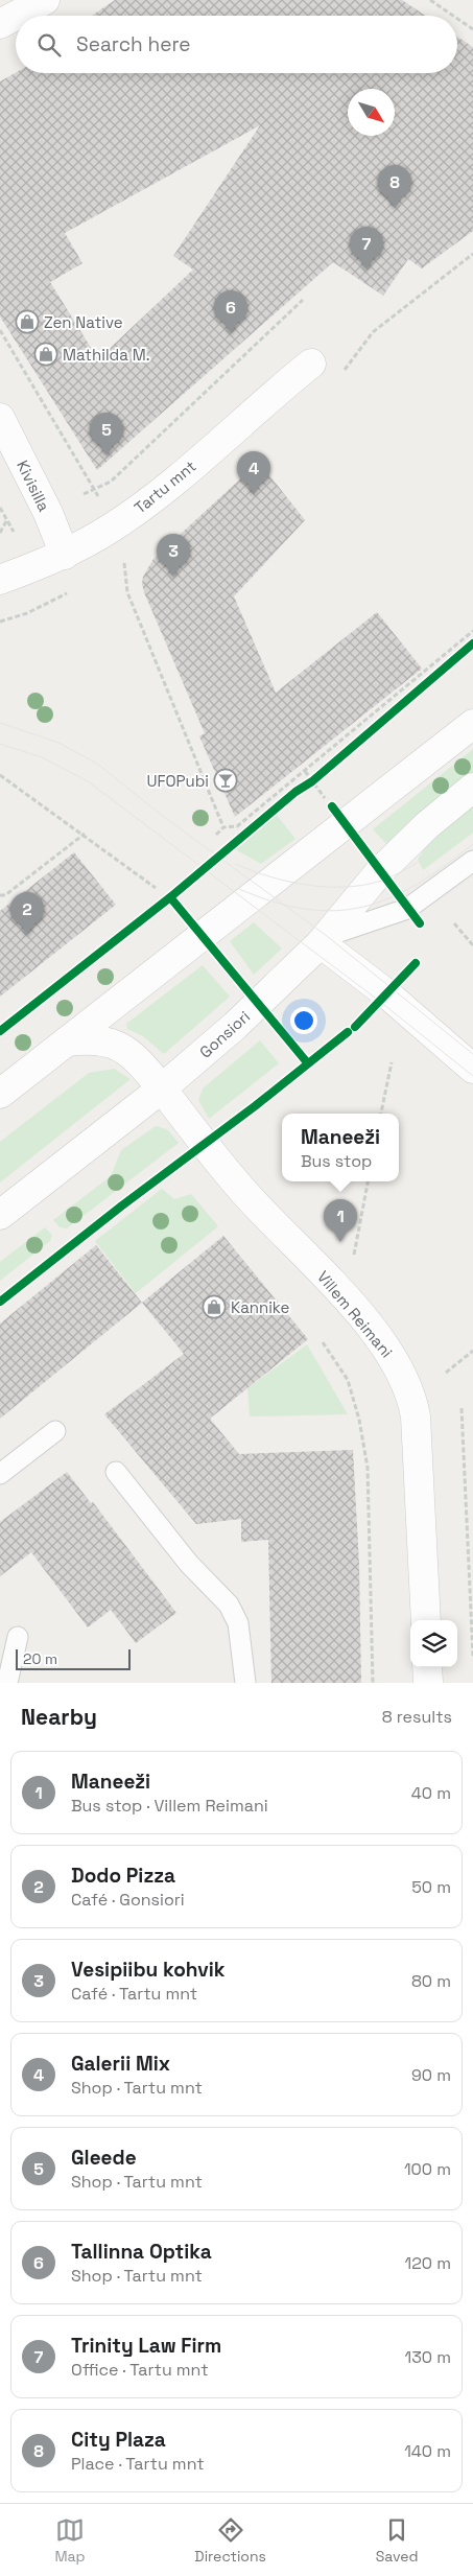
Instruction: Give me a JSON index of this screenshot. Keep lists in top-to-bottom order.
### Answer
{
  "streets": {
    "street": [
      "Kivisilla",
      "Tartu mnt",
      "Gonsiori",
      "Villem Reimani"
    ]
  },
  "crossings": [
    ["Kivisilla", "Tartu mnt"],
    ["Gonsiori", "Villem Reimani"]
  ],
  "places": {
    "shop": ["Zen Native", "Mathilda M.", "Kannike"],
    "bar": ["UFOPubi"]
  },
  "scale_bar": "20 m",
  "north": "bottom right",
  "page": {
    "search": "Search here",
    "pins": [
      "8",
      "7",
      "6",
      "5",
      "4",
      "3",
      "2",
      "1"
    ],
    "popup": ["Maneeži", "Bus stop"],
    "scale": "20 m",
    "heading": ["Nearby", "8 results"],
    "list": [
      {
        "mark": "1",
        "name": "Maneeži",
        "note": "Bus stop · Villem Reimani",
        "value": "40 m"
      },
      {
        "mark": "2",
        "name": "Dodo Pizza",
        "note": "Café · Gonsiori",
        "value": "50 m"
      },
      {
        "mark": "3",
        "name": "Vesipiibu kohvik",
        "note": "Café · Tartu mnt",
        "value": "80 m"
      },
      {
        "mark": "4",
        "name": "Galerii Mix",
        "note": "Shop · Tartu mnt",
        "value": "90 m"
      },
      {
        "mark": "5",
        "name": "Gleede",
        "note": "Shop · Tartu mnt",
        "value": "100 m"
      },
      {
        "mark": "6",
        "name": "Tallinna Optika",
        "note": "Shop · Tartu mnt",
        "value": "120 m"
      },
      {
        "mark": "7",
        "name": "Trinity Law Firm",
        "note": "Office · Tartu mnt",
        "value": "130 m"
      },
      {
        "mark": "8",
        "name": "City Plaza",
        "note": "Place · Tartu mnt",
        "value": "140 m"
      }
    ],
    "nav": ["Map", "Directions", "Saved"]
  }
}
